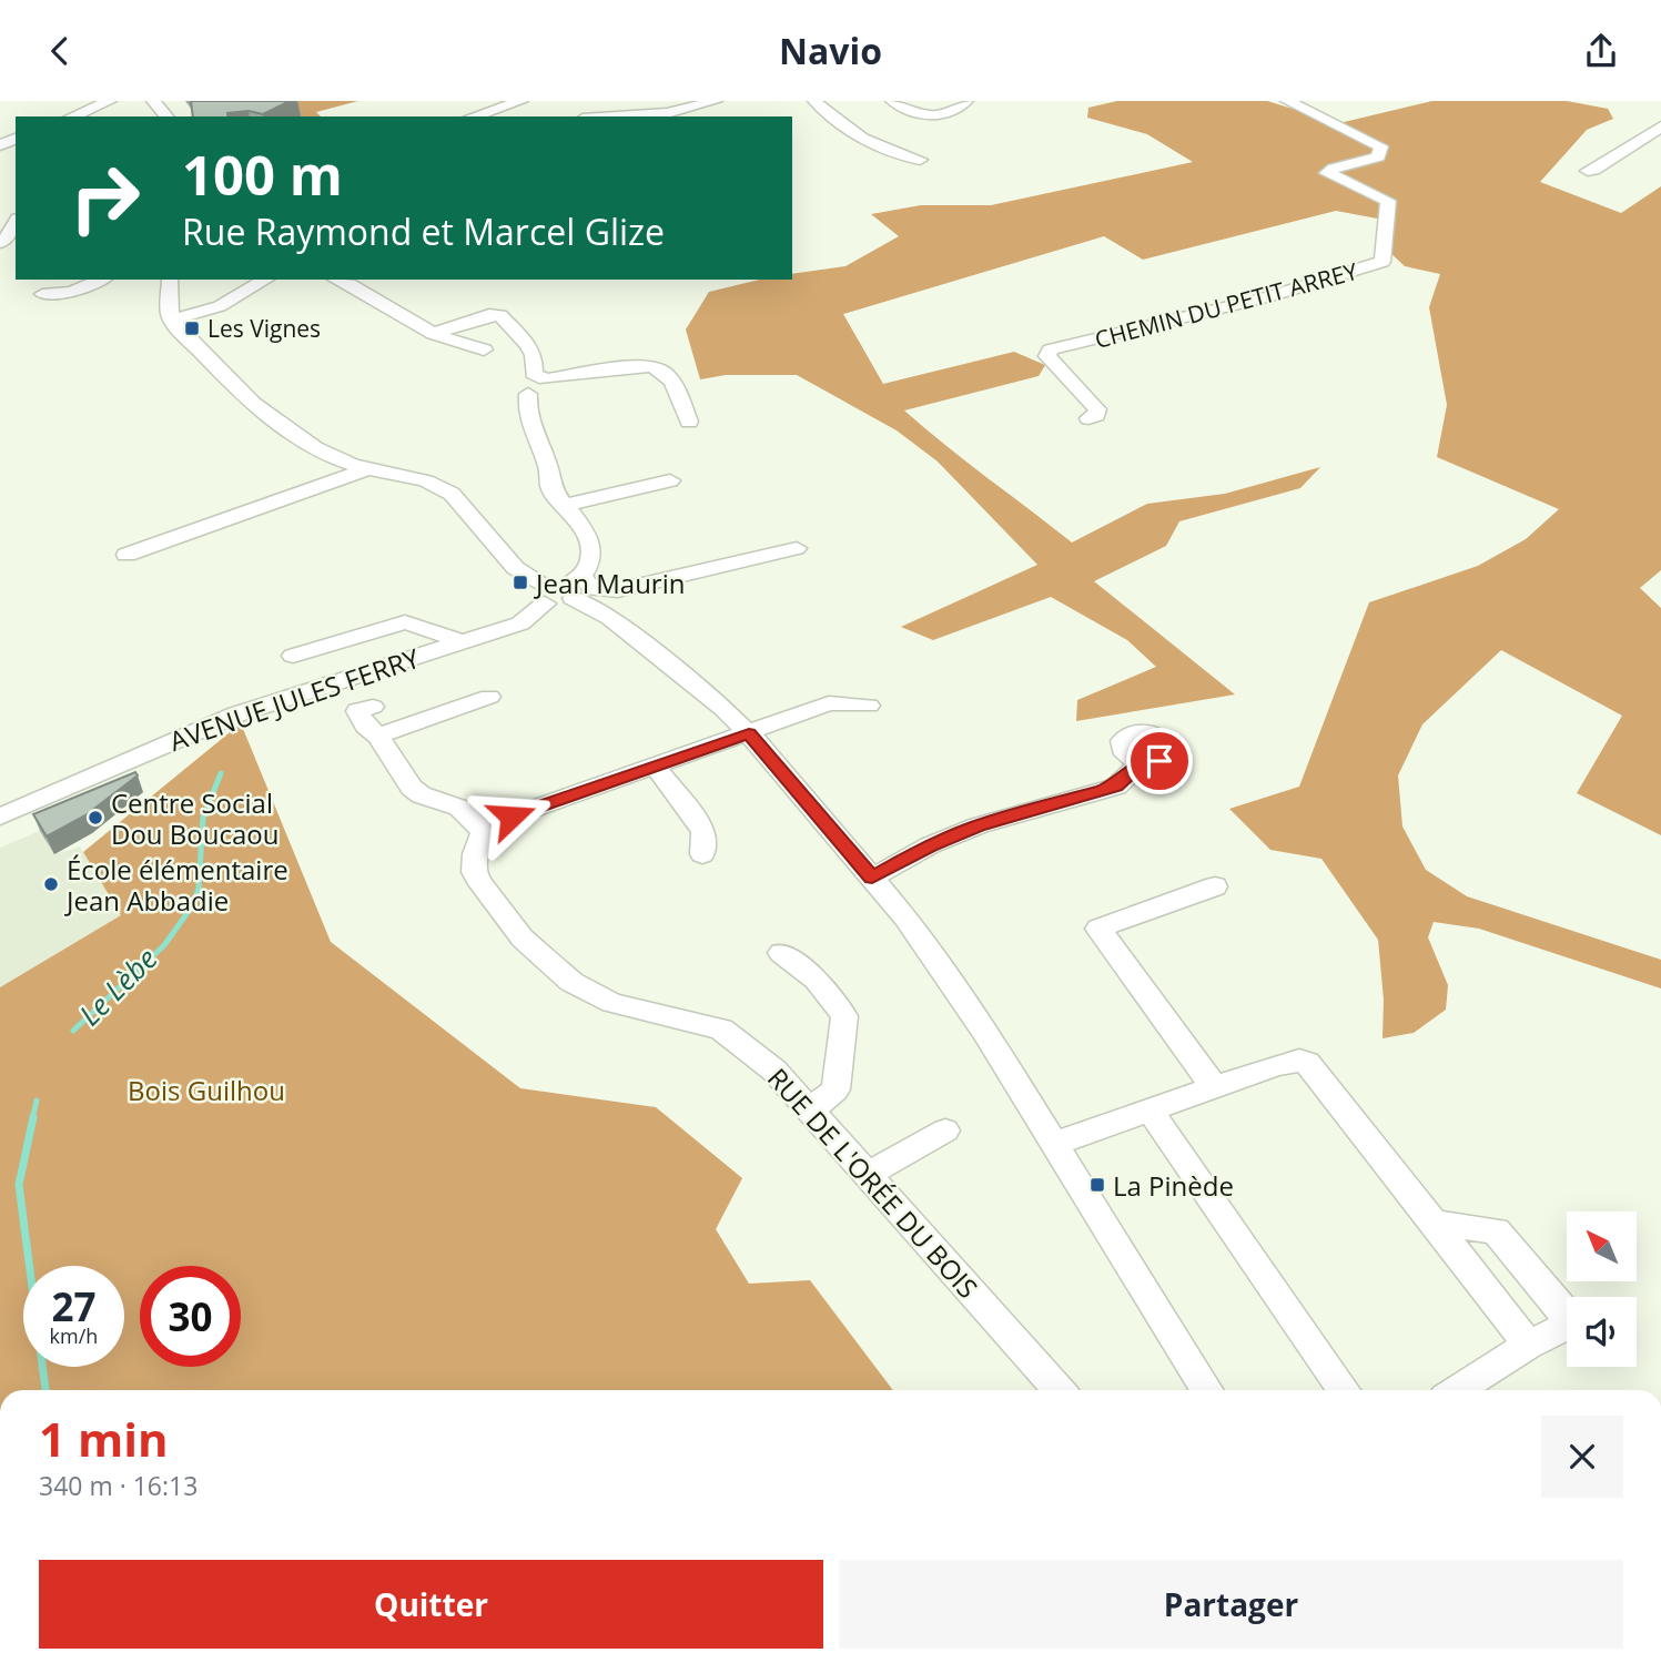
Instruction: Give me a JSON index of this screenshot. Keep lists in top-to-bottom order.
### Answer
{
  "streets": {
    "street": ["CHEMIN DU PETIT ARREY", "AVENUE JULES FERRY", "RUE DE L'ORÉE DU BOIS"]
  },
  "water": ["Le Lèbe"],
  "parks": ["Bois Guilhou"],
  "places": {
    "transit": ["Les Vignes", "Jean Maurin", "La Pinède"],
    "other": ["Centre Social Dou Boucaou", "École élémentaire Jean Abbadie"]
  },
  "north": "top left",
  "page": {
    "header": "Navio",
    "turn": ["100 m", "Rue Raymond et Marcel Glize"],
    "speed": "27 km/h",
    "limit": "30",
    "heading": ["1 min", "340 m · 16:13"],
    "buttons": ["Quitter", "Partager"]
  }
}
